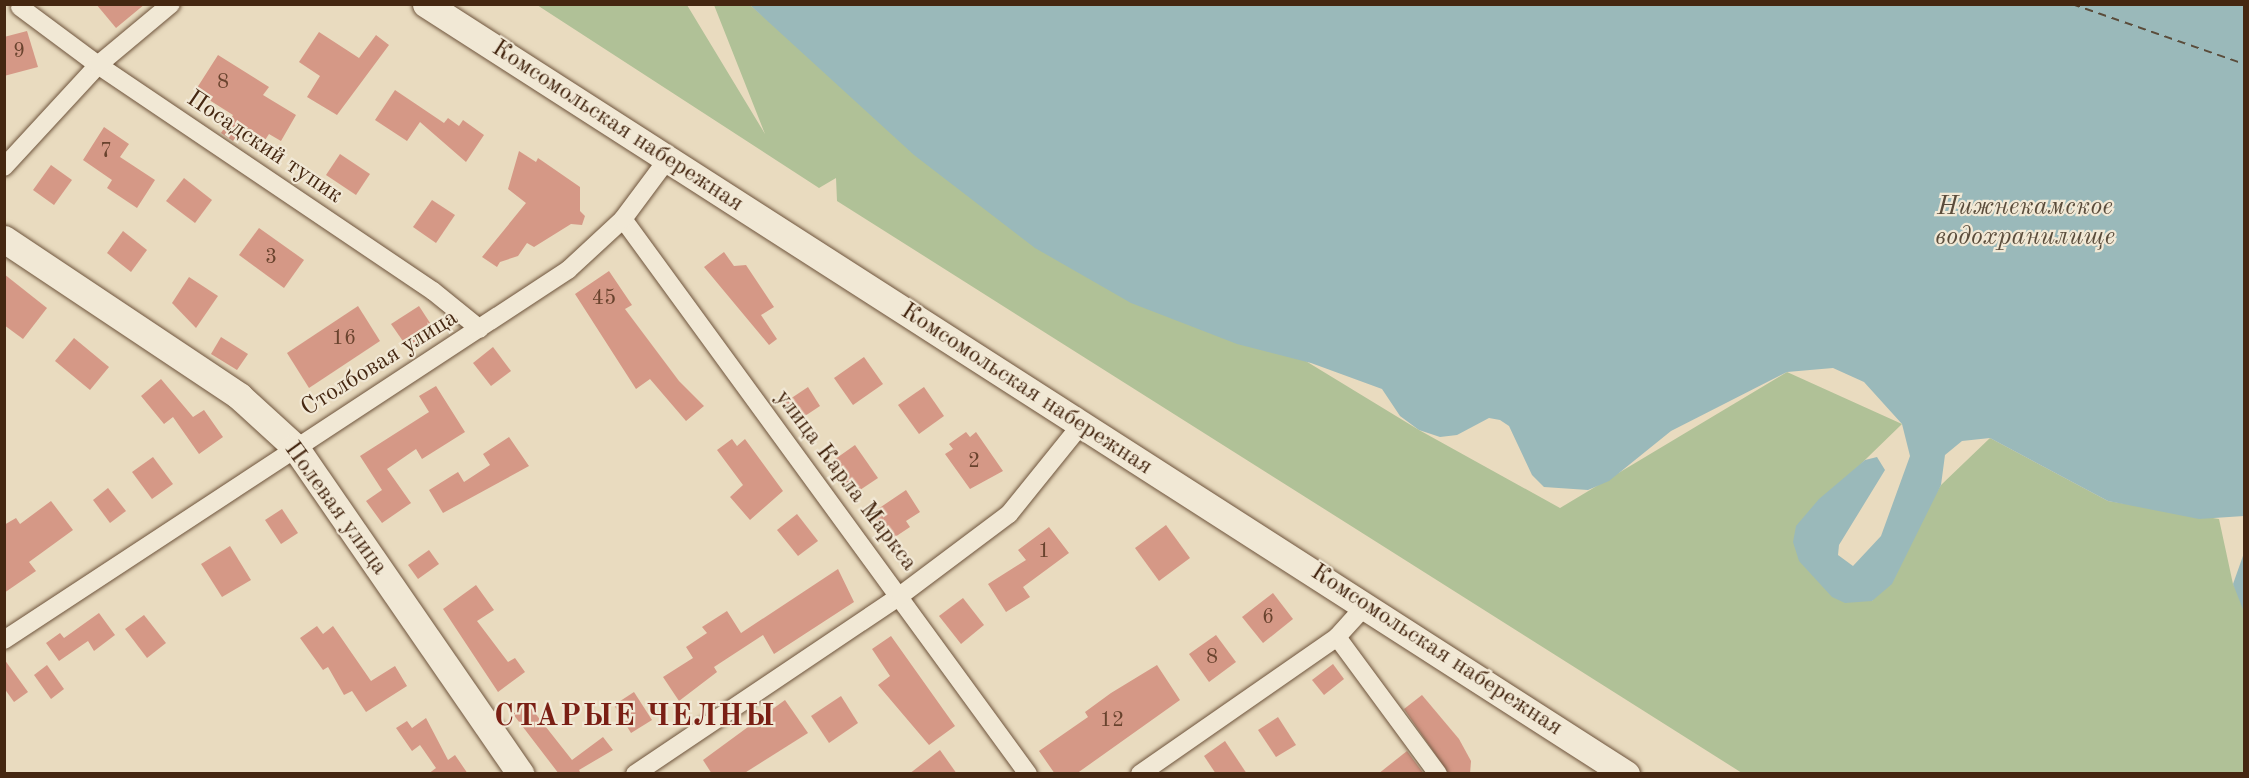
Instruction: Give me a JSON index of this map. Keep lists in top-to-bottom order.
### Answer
{
  "streets": {
    "street": [
      "Комсомольская набережная",
      "Посадский тупик",
      "Столбовая улица",
      "улица Карла Маркса",
      "Полевая улица"
    ]
  },
  "crossings": [
    ["Комсомольская набережная", "Столбовая улица"],
    ["Посадский тупик", "Столбовая улица"],
    ["Столбовая улица", "улица Карла Маркса"],
    ["Столбовая улица", "Полевая улица"]
  ],
  "districts": ["СТАРЫЕ ЧЕЛНЫ"],
  "water": ["Нижнекамское водохранилище"],
  "house_numbers": [
    "9",
    "8",
    "7",
    "3",
    "45",
    "16",
    "2",
    "1",
    "6",
    "8",
    "12"
  ]
}
